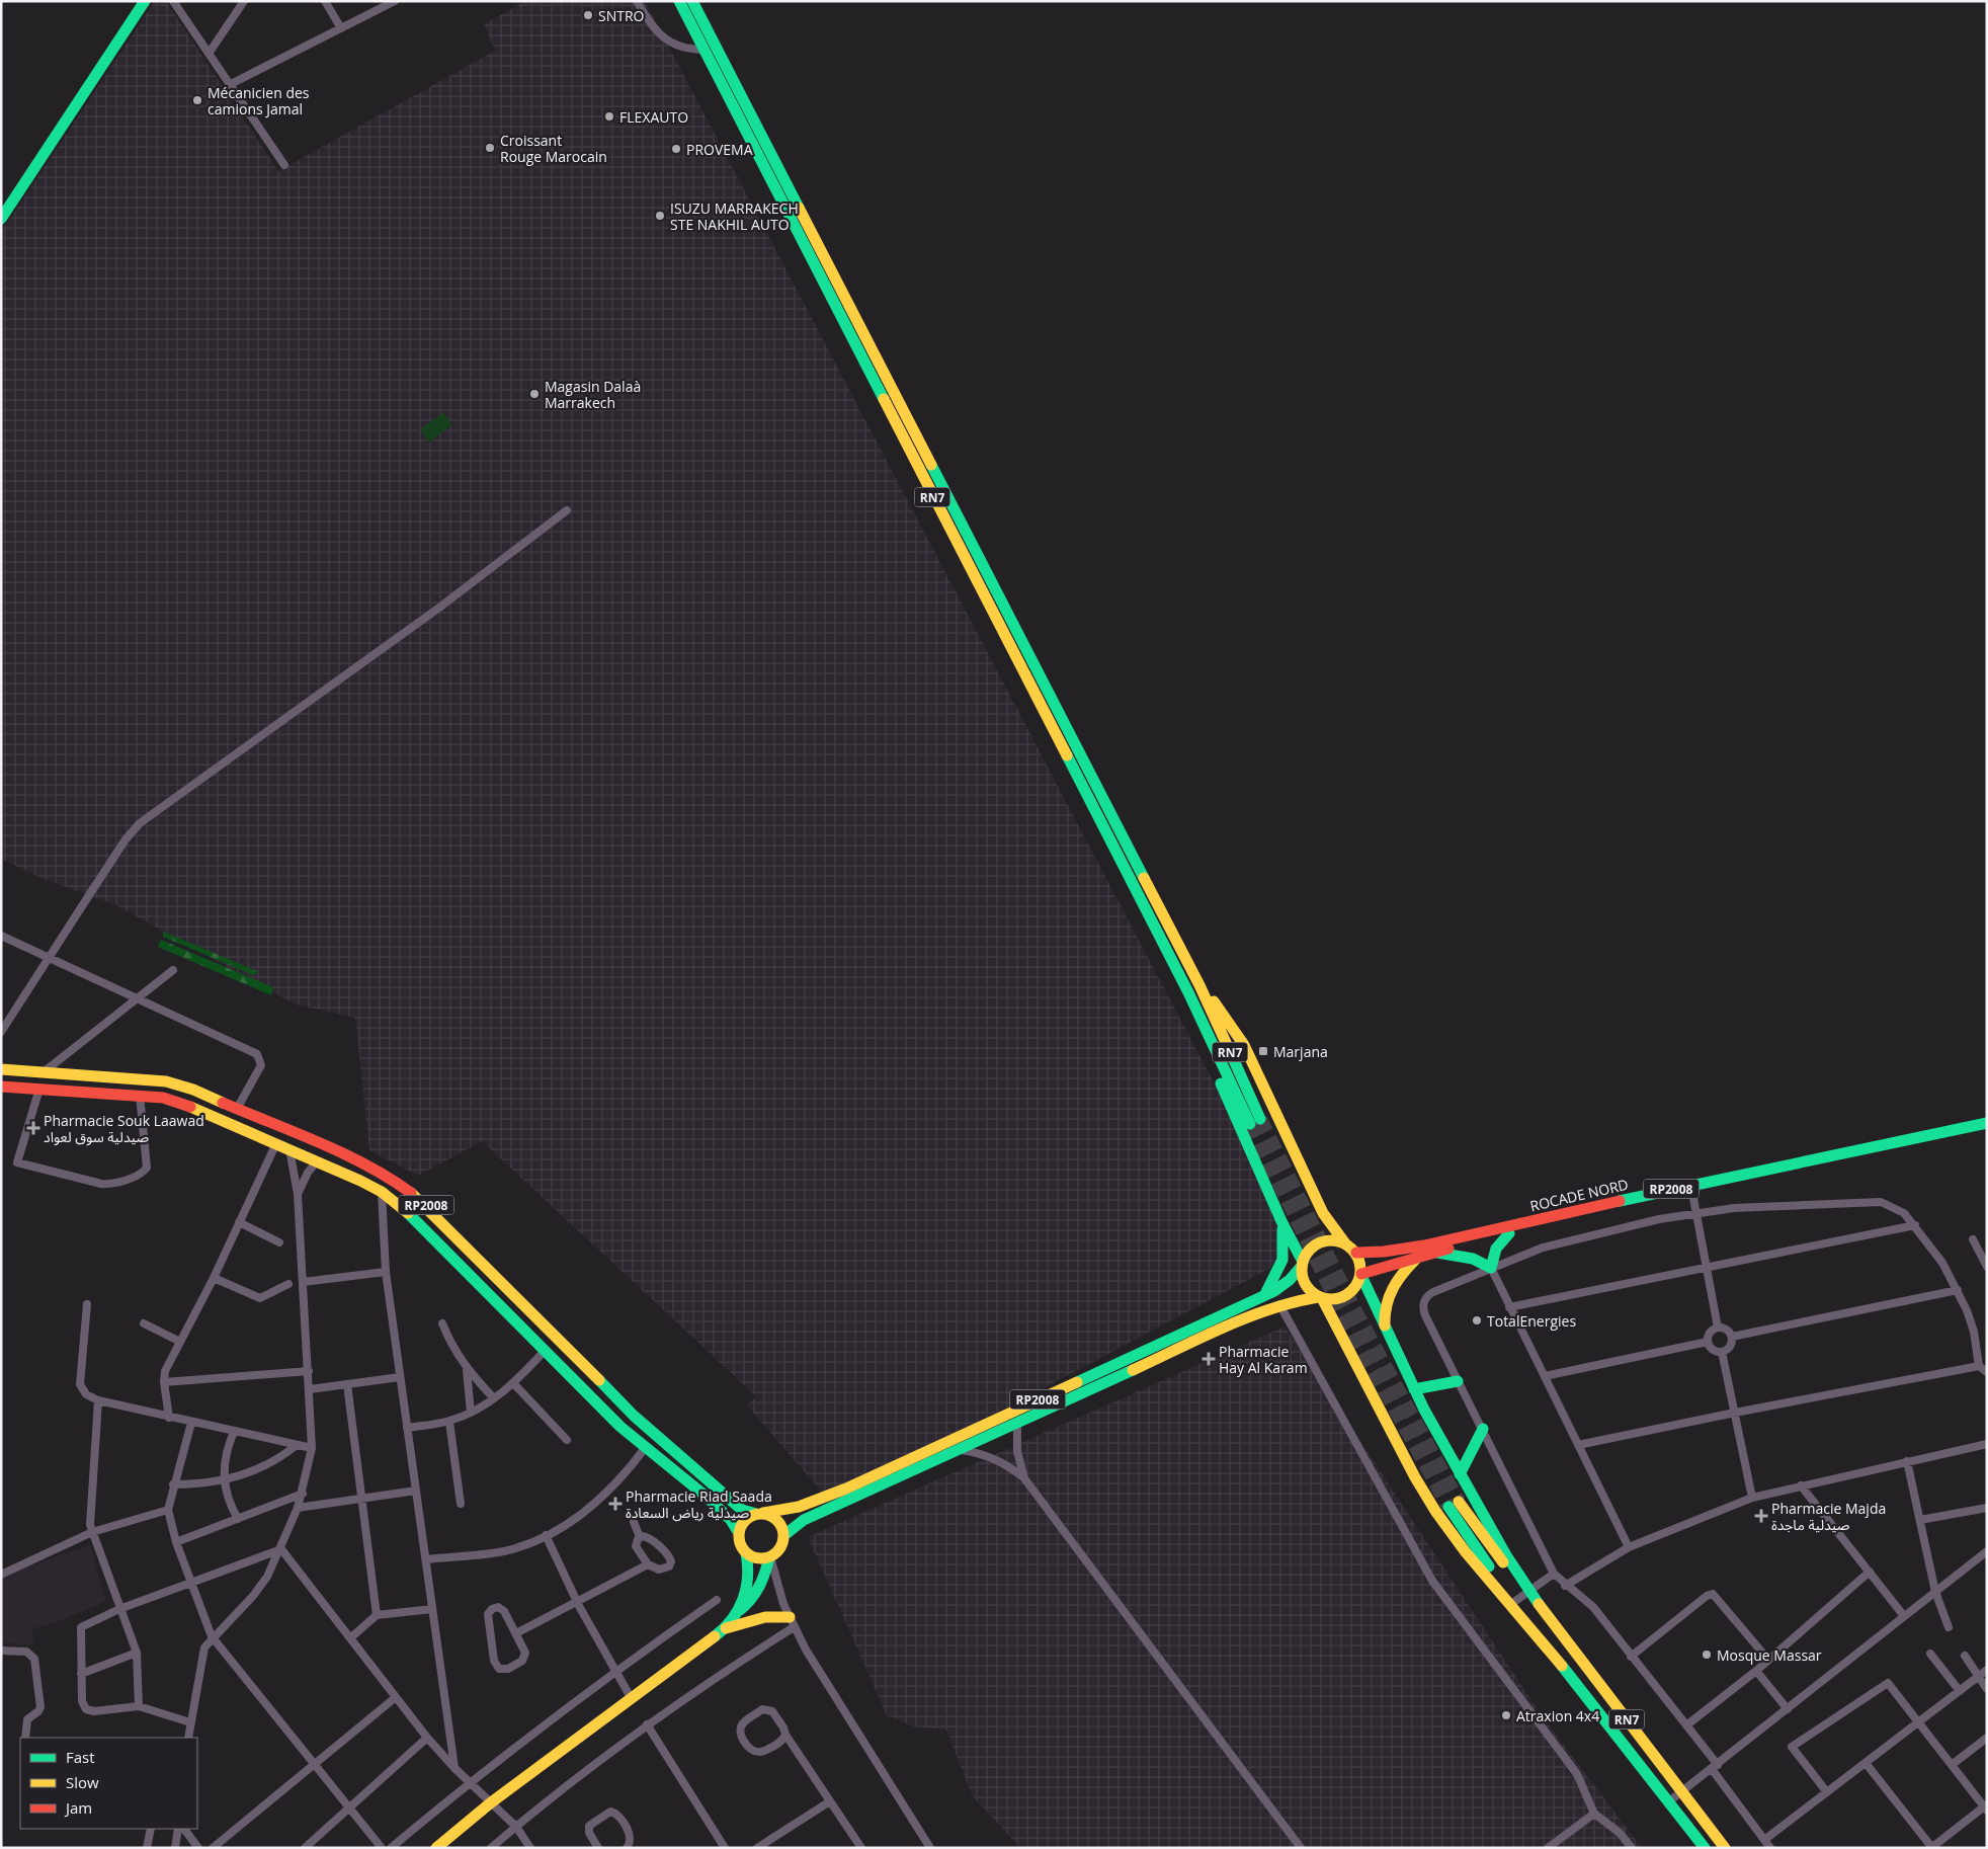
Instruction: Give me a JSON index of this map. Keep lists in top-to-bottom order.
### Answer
{
  "streets": {
    "main road": ["RN7", "RP2008", "ROCADE NORD"]
  },
  "crossings": [
    ["RP2008", "ROCADE NORD"]
  ],
  "places": {
    "other": [
      "SNTRO",
      "Mécanicien des camions Jamal",
      "FLEXAUTO",
      "Croissant Rouge Marocain",
      "PROVEMA",
      "ISUZU MARRAKECH STE NAKHIL AUTO",
      "Magasin Dalaà Marrakech",
      "TotalEnergies",
      "Mosque Massar",
      "Atraxion 4x4"
    ],
    "transit": ["Marjana"],
    "health": [
      "Pharmacie Souk Laawad صيدلية سوق لعواد",
      "Pharmacie Hay Al Karam",
      "Pharmacie Riad Saada صيدلية رياض السعادة",
      "Pharmacie Majda صيدلية ماجدة"
    ]
  },
  "legend": ["Fast", "Slow", "Jam"]
}
